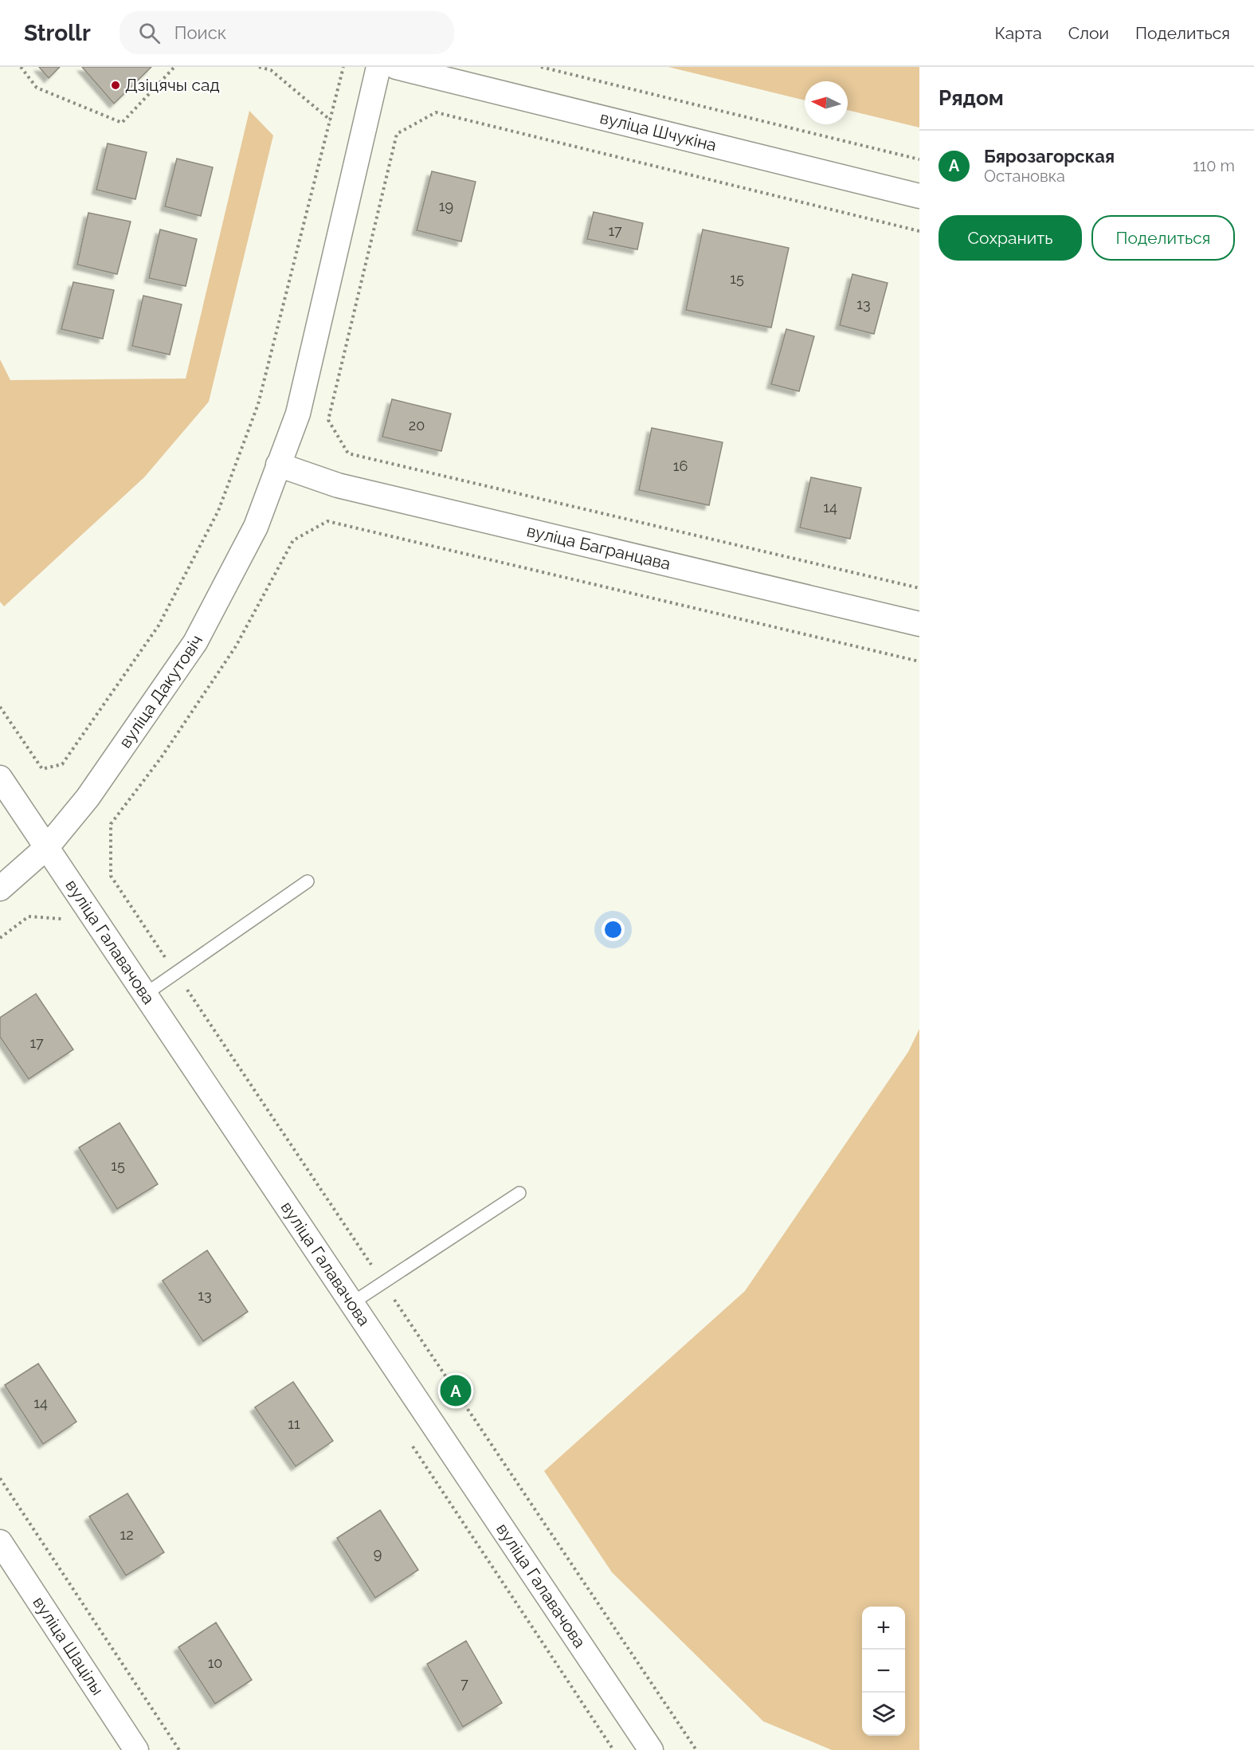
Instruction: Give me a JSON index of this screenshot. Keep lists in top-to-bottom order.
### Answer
{
  "streets": {
    "street": [
      "вуліца Шчукіна",
      "вуліца Багранцава",
      "вуліца Дакутовіч",
      "вуліца Галавачова",
      "вуліца Шацілы"
    ]
  },
  "crossings": [
    ["вуліца Багранцава", "вуліца Дакутовіч"],
    ["вуліца Дакутовіч", "вуліца Галавачова"]
  ],
  "places": ["Дзіцячы сад"],
  "house_numbers": [
    "19",
    "17",
    "15",
    "13",
    "20",
    "16",
    "14",
    "17",
    "15",
    "13",
    "14",
    "11",
    "12",
    "9",
    "10",
    "7"
  ],
  "north": "left",
  "page": {
    "header": "Strollr",
    "search": "Поиск",
    "nav": ["Карта", "Слои", "Поделиться"],
    "heading": "Рядом",
    "list": [
      {
        "mark": "A",
        "name": "Бярозагорская",
        "note": "Остановка",
        "value": "110 m"
      }
    ],
    "buttons": ["Сохранить", "Поделиться"],
    "pins": "A",
    "map_buttons": ["+", "−"]
  }
}
